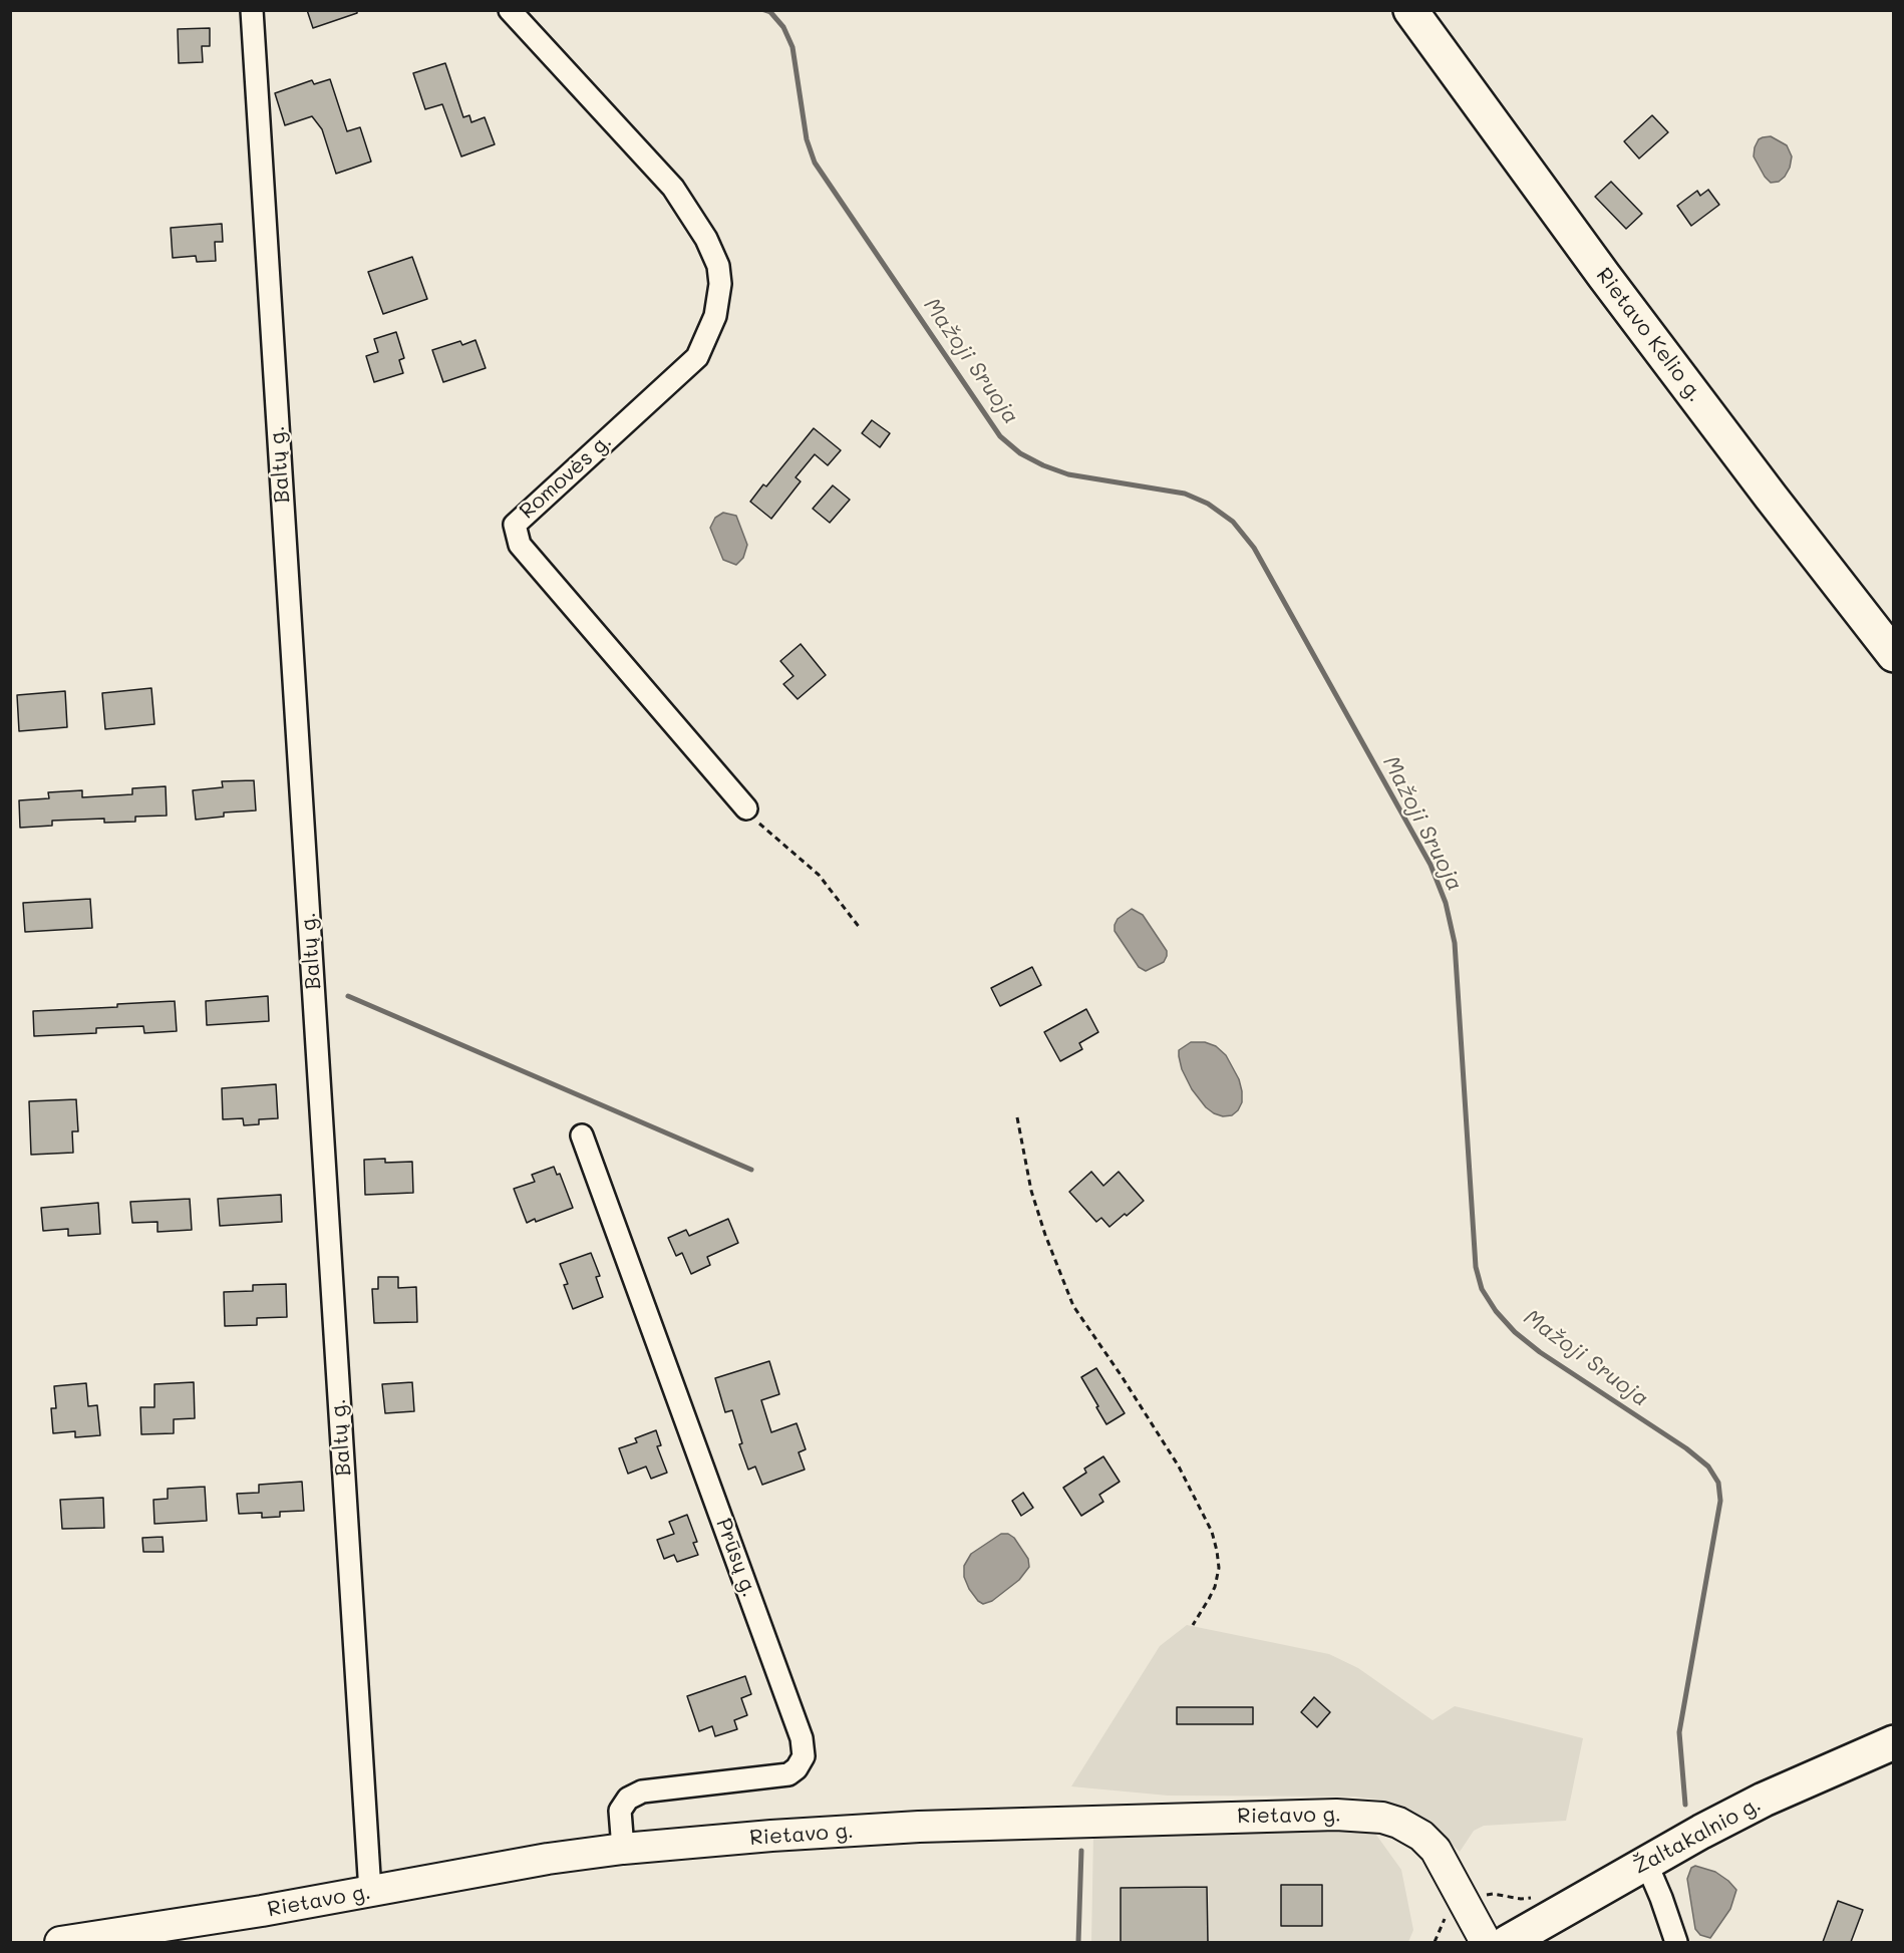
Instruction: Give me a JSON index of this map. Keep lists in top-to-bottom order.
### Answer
{
  "streets": {
    "main road": ["Rietavo Kelio g.", "Rietavo g.", "Žaltakalnio g."],
    "street": ["Baltų g.", "Romovės g.", "Prūsų g."]
  },
  "crossings": [
    ["Baltų g.", "Rietavo g."],
    ["Prūsų g.", "Rietavo g."]
  ],
  "water": ["Mažoji Sruoja"]
}
